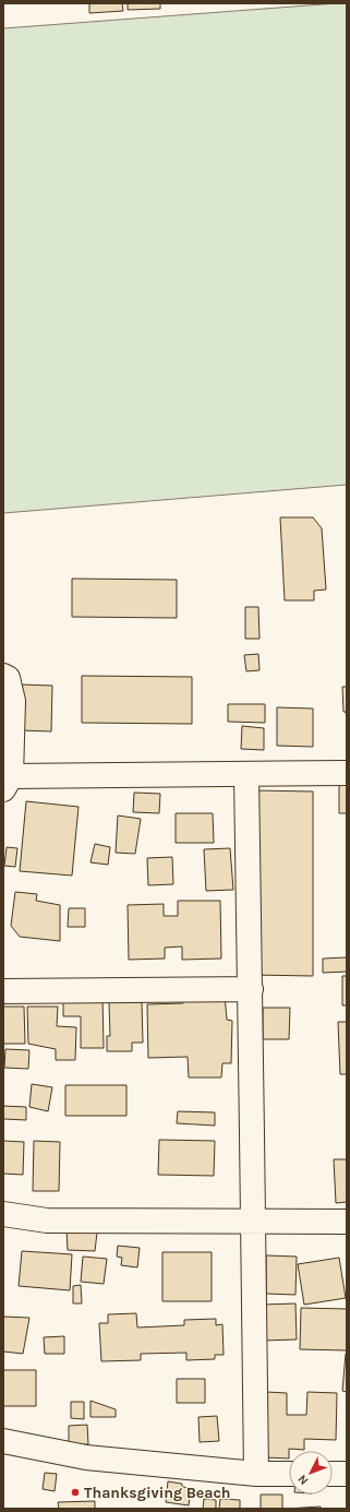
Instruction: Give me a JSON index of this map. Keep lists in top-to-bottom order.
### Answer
{
  "places": ["Thanksgiving Beach"],
  "north": "bottom left"
}
